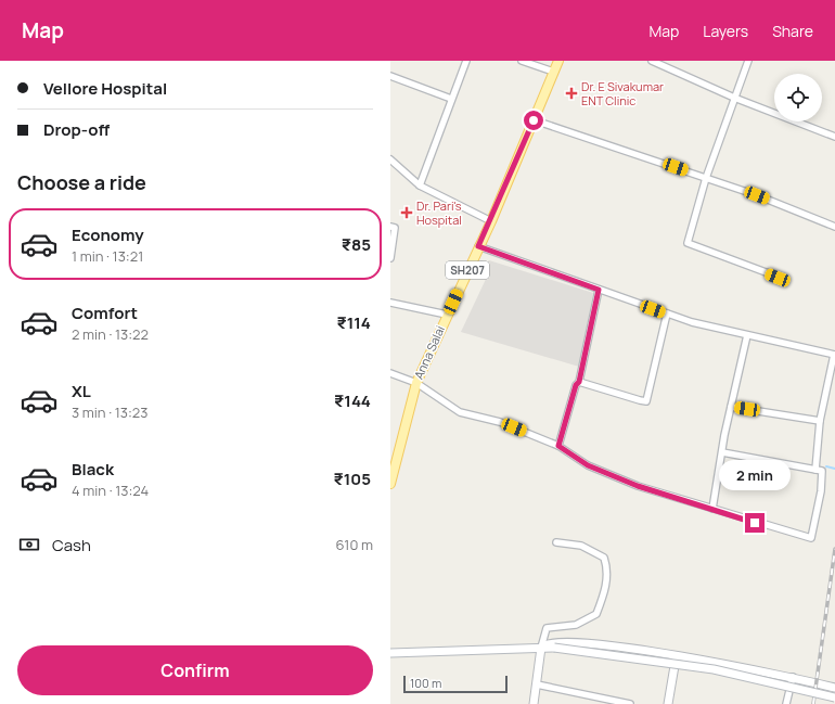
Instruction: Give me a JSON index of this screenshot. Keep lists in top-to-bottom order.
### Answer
{
  "streets": {
    "main road": ["SH207", "Anna Salai"]
  },
  "places": {
    "health": ["Dr. E Sivakumar ENT Clinic", "Dr. Pari's Hospital"]
  },
  "scale_bar": "100 m",
  "page": {
    "header": "Map",
    "nav": ["Map", "Layers", "Share"],
    "banner": ["Vellore Hospital", "Drop-off"],
    "heading": "Choose a ride",
    "list": [
      {
        "name": "Economy",
        "note": "1 min · 13:21",
        "value": "₹85"
      },
      {
        "name": "Comfort",
        "note": "2 min · 13:22",
        "value": "₹114"
      },
      {
        "name": "XL",
        "note": "3 min · 13:23",
        "value": "₹144"
      },
      {
        "name": "Black",
        "note": "4 min · 13:24",
        "value": "₹105"
      }
    ],
    "bubble": "2 min",
    "pay": ["Cash", "610 m"],
    "buttons": "Confirm",
    "scale": "100 m"
  }
}
